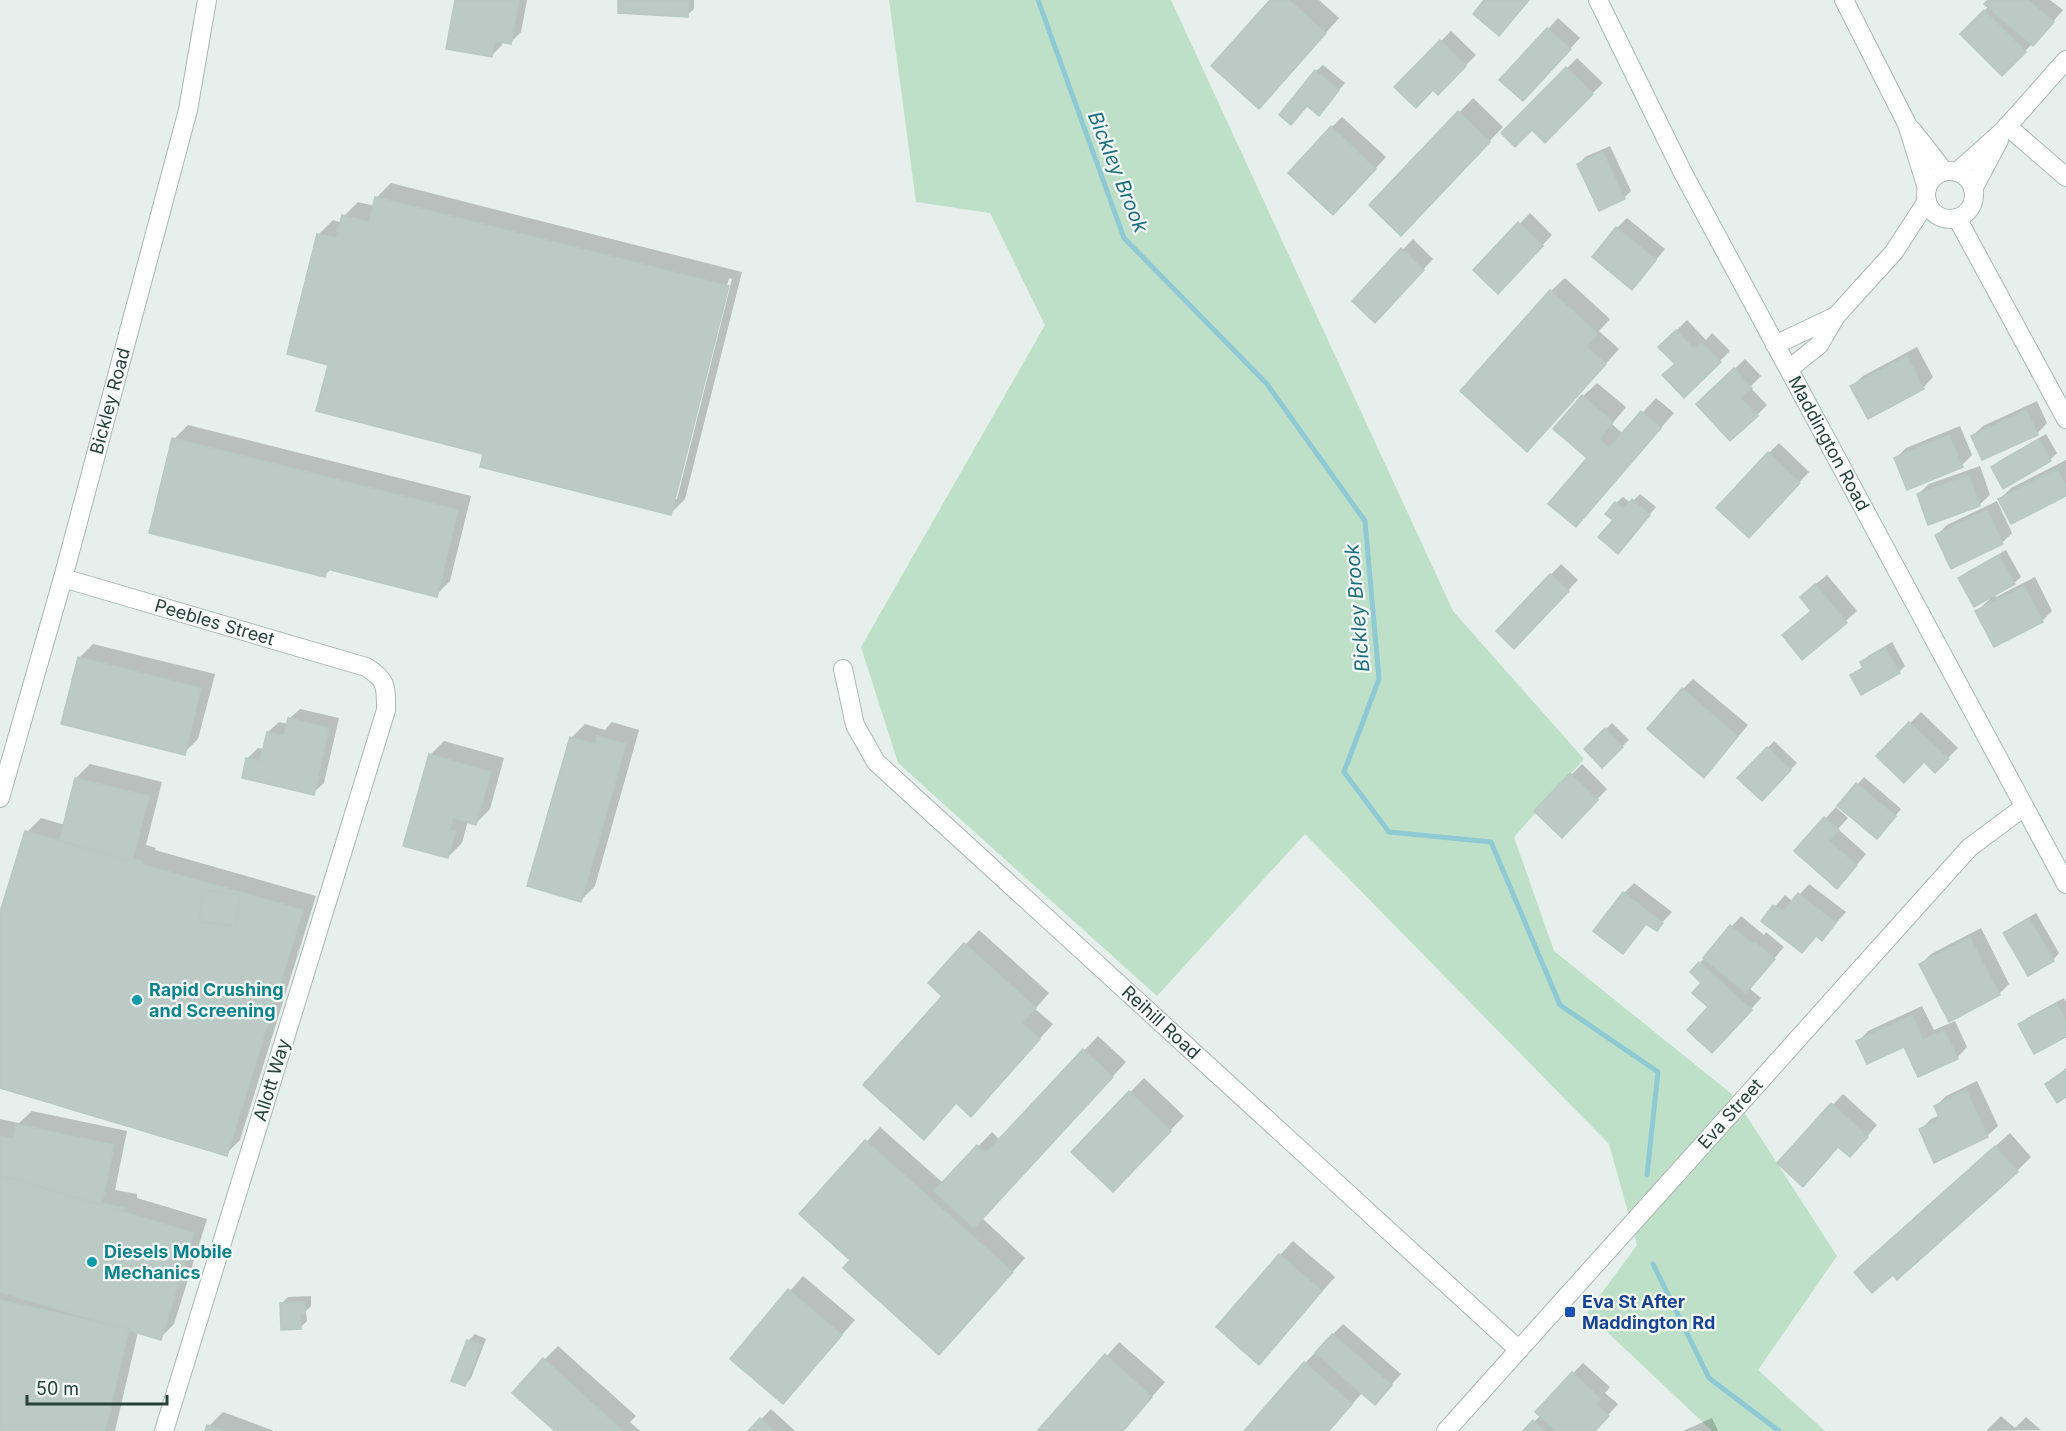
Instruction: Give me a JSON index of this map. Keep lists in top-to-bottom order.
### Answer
{
  "streets": {
    "street": [
      "Bickley Road",
      "Maddington Road",
      "Peebles Street",
      "Reihill Road",
      "Allott Way",
      "Eva Street"
    ]
  },
  "crossings": [
    ["Bickley Road", "Peebles Street"],
    ["Maddington Road", "Eva Street"],
    ["Peebles Street", "Allott Way"],
    ["Reihill Road", "Eva Street"]
  ],
  "water": ["Bickley Brook"],
  "places": {
    "other": ["Rapid Crushing and Screening", "Diesels Mobile Mechanics"],
    "transit": ["Eva St After Maddington Rd"]
  },
  "scale_bar": "50 m"
}
